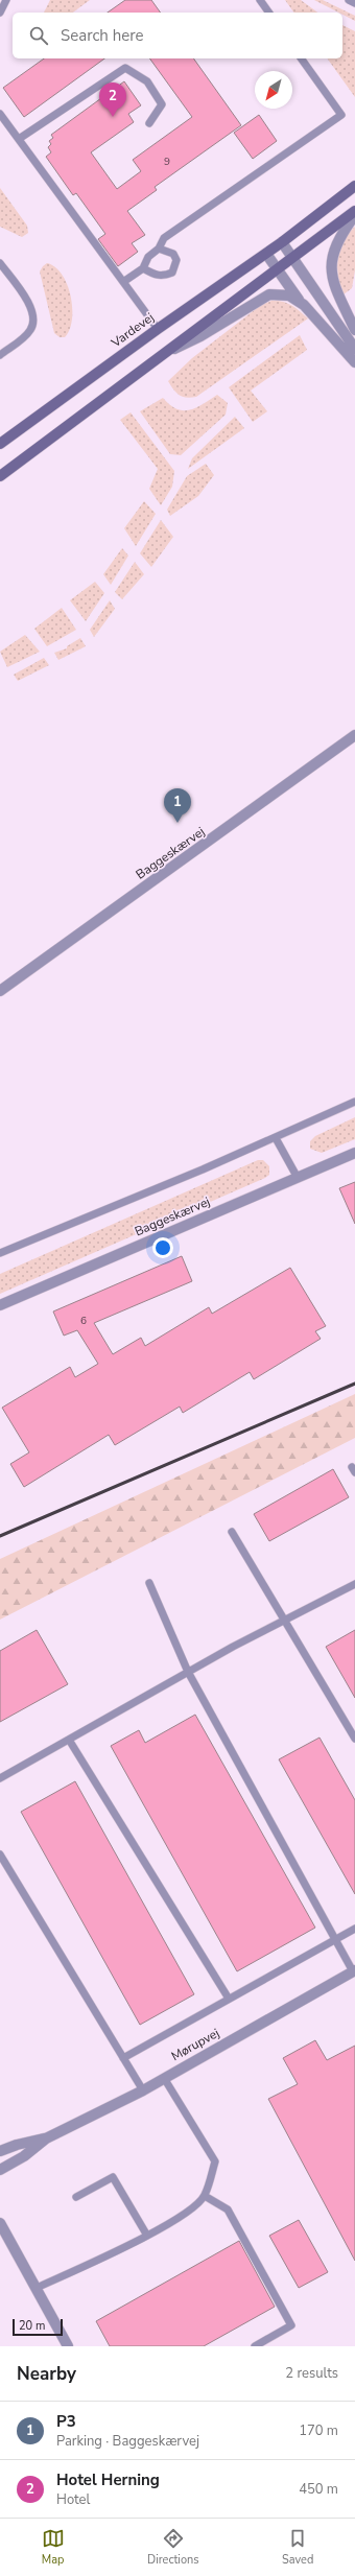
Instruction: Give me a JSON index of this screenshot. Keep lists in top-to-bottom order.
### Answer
{
  "streets": {
    "street": ["Vardevej", "Baggeskærvej", "Mørupvej"]
  },
  "house_numbers": ["9", "6"],
  "scale_bar": "20 m",
  "north": "bottom left",
  "page": {
    "search": "Search here",
    "pins": ["2", "1"],
    "scale": "20 m",
    "heading": ["Nearby", "2 results"],
    "list": [
      {
        "mark": "1",
        "name": "P3",
        "note": "Parking · Baggeskærvej",
        "value": "170 m"
      },
      {
        "mark": "2",
        "name": "Hotel Herning",
        "note": "Hotel",
        "value": "450 m"
      }
    ],
    "nav": ["Map", "Directions", "Saved"]
  }
}
